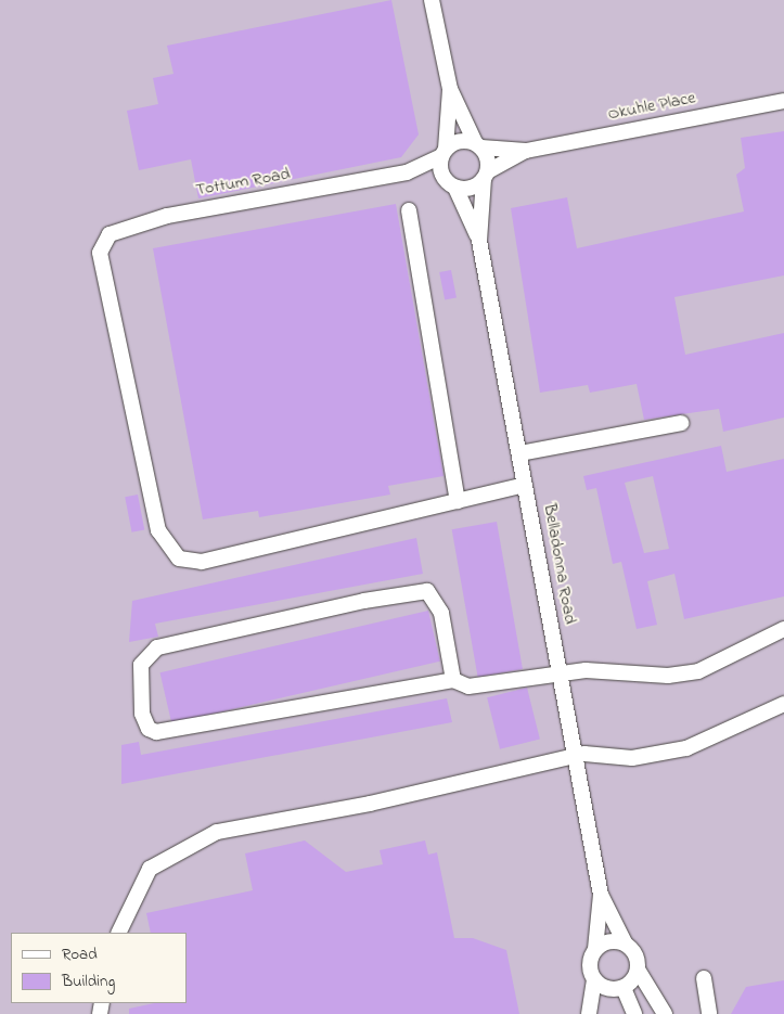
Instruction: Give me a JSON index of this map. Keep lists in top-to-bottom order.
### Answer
{
  "streets": {
    "street": ["Okuhle Place", "Tottum Road", "Belladonna Road"]
  },
  "crossings": [
    ["Okuhle Place", "Tottum Road"],
    ["Okuhle Place", "Belladonna Road"],
    ["Tottum Road", "Belladonna Road"]
  ],
  "legend": ["Road", "Building"]
}
